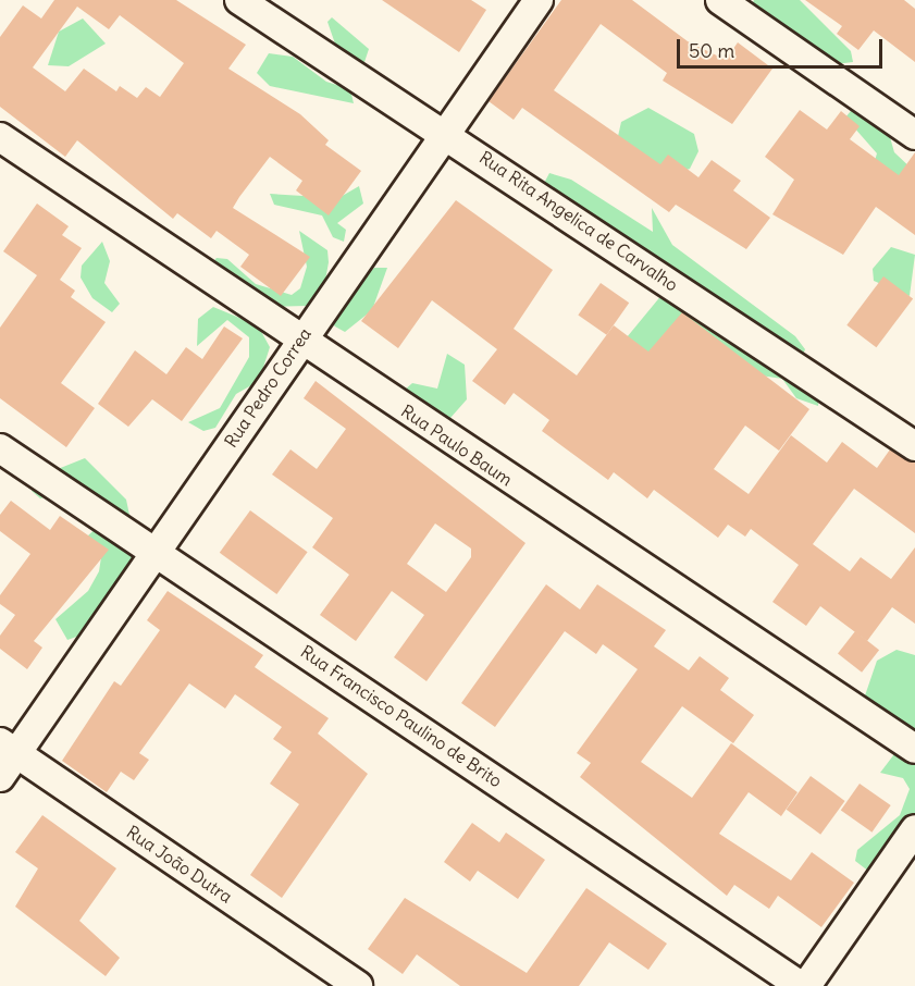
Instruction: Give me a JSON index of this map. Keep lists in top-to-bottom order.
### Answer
{
  "streets": {
    "street": [
      "Rua Rita Angelica de Carvalho",
      "Rua Pedro Correa",
      "Rua Paulo Baum",
      "Rua Francisco Paulino de Brito",
      "Rua João Dutra"
    ]
  },
  "crossings": [
    ["Rua Rita Angelica de Carvalho", "Rua Pedro Correa"],
    ["Rua Pedro Correa", "Rua Paulo Baum"],
    ["Rua Pedro Correa", "Rua Francisco Paulino de Brito"],
    ["Rua Pedro Correa", "Rua João Dutra"]
  ],
  "scale_bar": "50 m"
}
